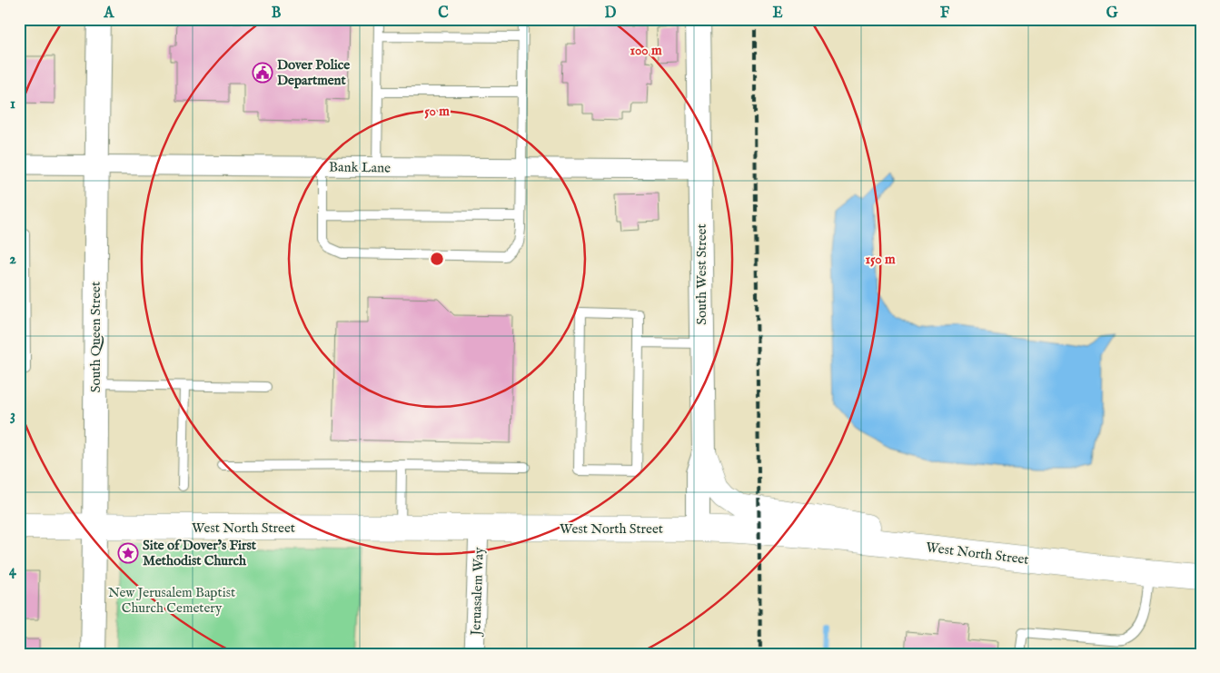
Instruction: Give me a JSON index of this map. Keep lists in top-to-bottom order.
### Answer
{
  "streets": {
    "main road": ["West North Street"],
    "street": [
      "Bank Lane",
      "South West Street",
      "South Queen Street",
      "Jeruasalem Way"
    ]
  },
  "crossings": [
    ["Bank Lane", "South West Street"],
    ["Bank Lane", "South Queen Street"],
    ["South West Street", "West North Street"],
    ["South Queen Street", "West North Street"],
    ["West North Street", "Jeruasalem Way"]
  ],
  "parks": ["New Jerusalem Baptist Church Cemetery"],
  "places": {
    "public building": ["Dover Police Department"],
    "place": ["Site of Dover’s First Methodist Church"]
  },
  "grid": {
    "columns": [
      "A",
      "B",
      "C",
      "D",
      "E",
      "F",
      "G"
    ],
    "rows": [
      "1",
      "2",
      "3",
      "4"
    ]
  },
  "rings": ["100 m", "50 m", "150 m"]
}
